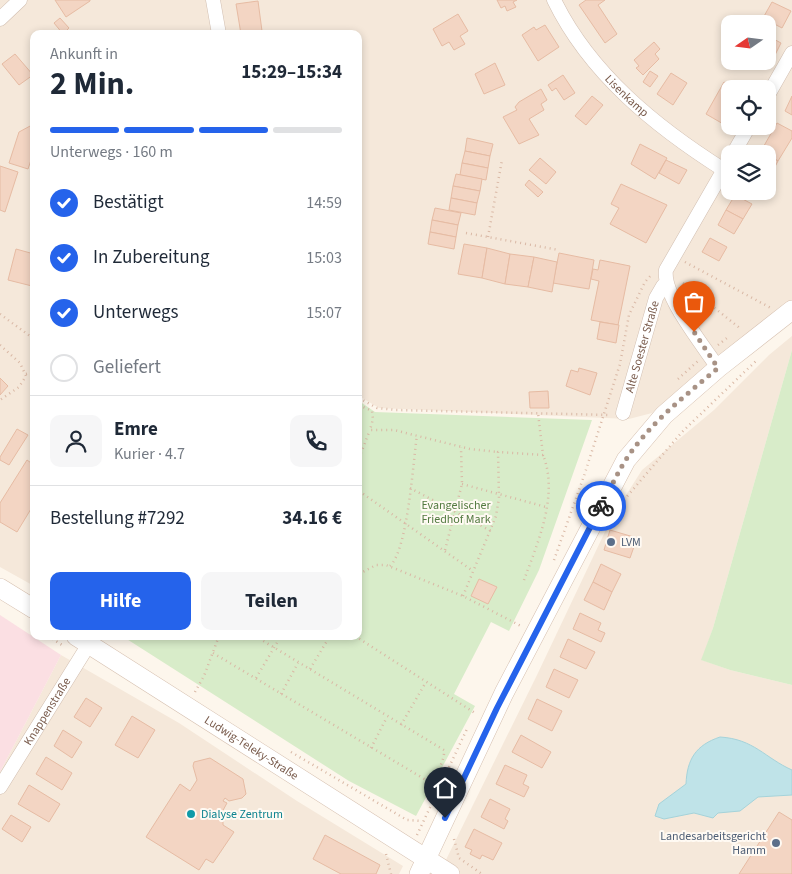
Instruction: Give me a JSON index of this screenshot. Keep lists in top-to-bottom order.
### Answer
{
  "streets": {
    "main road": ["Ludwig-Teleky-Straße"],
    "street": ["Lisenkamp", "Alte Soester Straße", "Knappenstraße"]
  },
  "parks": ["Evangelischer Friedhof Mark"],
  "places": ["LVM", "Dialyse Zentrum", "Landesarbeitsgericht Hamm"],
  "north": "left",
  "page": {
    "heading": ["2 Min.", "Ankunft in", "15:29–15:34"],
    "panel": [
      "Emre",
      "Kurier · 4.7",
      "Bestellung #7292",
      "34.16 €"
    ],
    "bar": "Unterwegs · 160 m",
    "list": [
      ["Bestätigt", "14:59"],
      ["In Zubereitung", "15:03"],
      ["Unterwegs", "15:07"],
      "Geliefert"
    ],
    "buttons": ["Hilfe", "Teilen"]
  }
}
